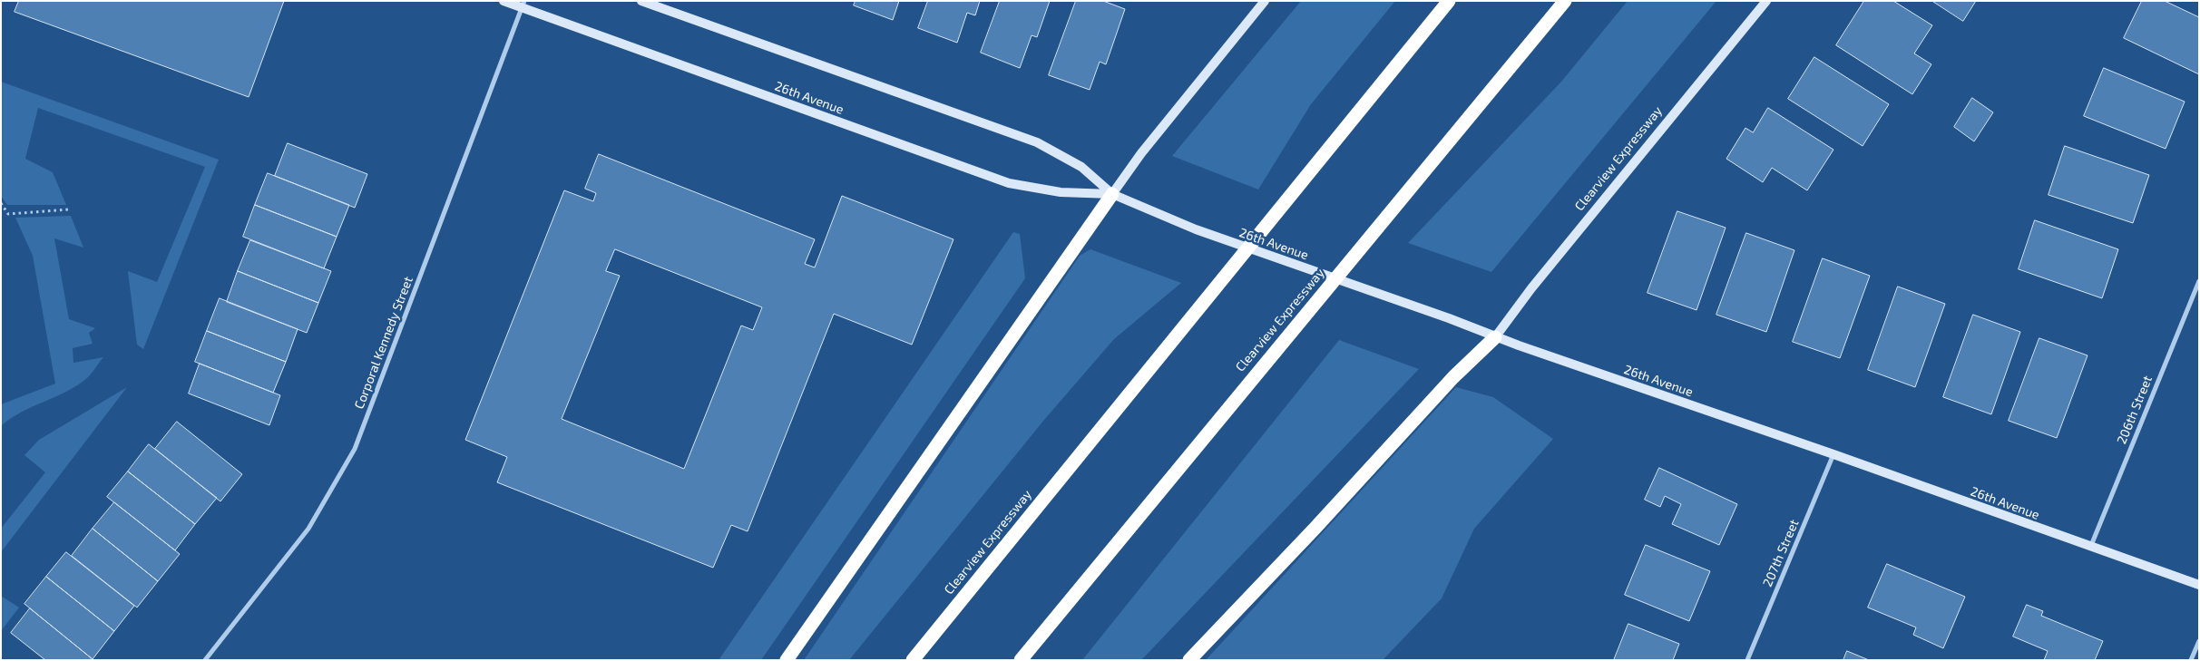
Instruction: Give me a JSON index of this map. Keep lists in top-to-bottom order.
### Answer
{
  "streets": {
    "highway": ["Clearview Expressway"],
    "street": [
      "26th Avenue",
      "Corporal Kennedy Street",
      "206th Street",
      "207th Street"
    ]
  },
  "crossings": [
    ["26th Avenue", "Clearview Expressway"],
    ["26th Avenue", "Corporal Kennedy Street"],
    ["26th Avenue", "206th Street"],
    ["26th Avenue", "207th Street"]
  ]
}
